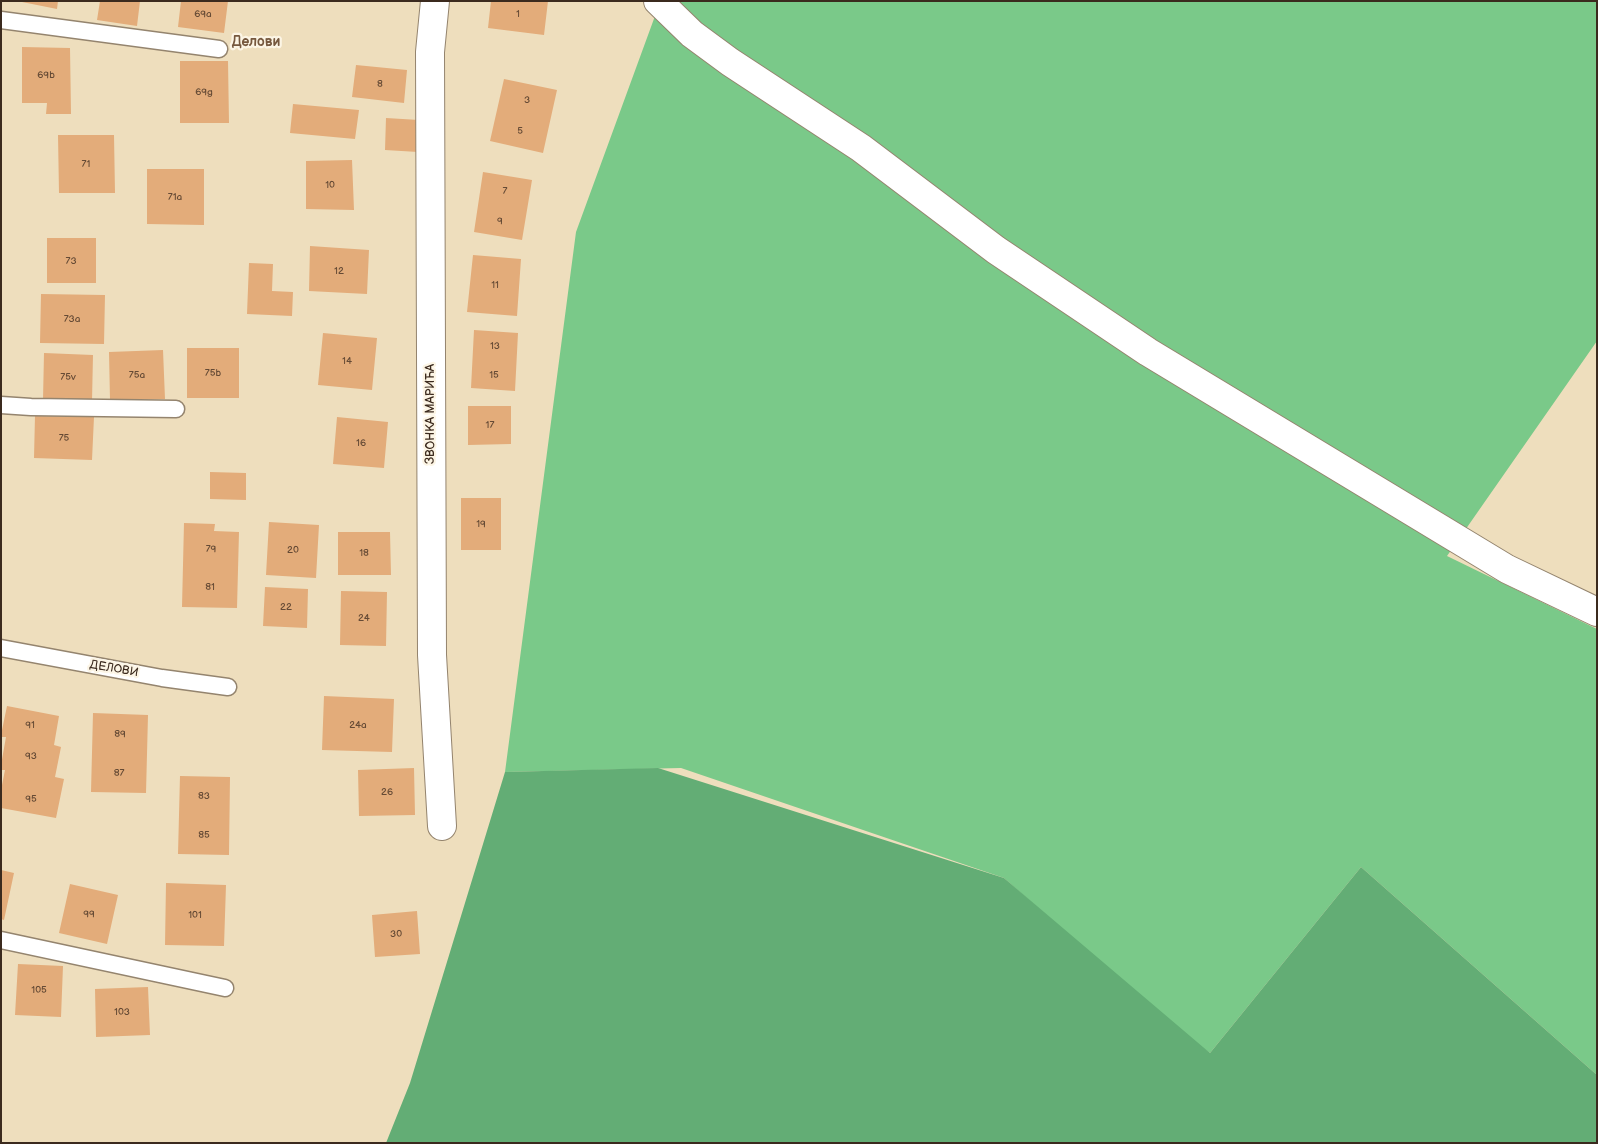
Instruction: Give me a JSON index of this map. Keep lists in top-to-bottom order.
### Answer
{
  "streets": {
    "street": ["ЗВОНКА МАРИЋА"],
    "lane": ["ДЕЛОВИ"]
  },
  "districts": ["Делови"],
  "house_numbers": [
    "69a",
    "1",
    "69b",
    "8",
    "69g",
    "3",
    "5",
    "71",
    "10",
    "7",
    "71a",
    "9",
    "73",
    "12",
    "11",
    "73a",
    "13",
    "14",
    "75b",
    "75a",
    "15",
    "75v",
    "17",
    "75",
    "16",
    "19",
    "79",
    "20",
    "18",
    "81",
    "22",
    "24",
    "91",
    "24a",
    "89",
    "93",
    "87",
    "26",
    "83",
    "95",
    "85",
    "99",
    "101",
    "30",
    "105",
    "103"
  ]
}
